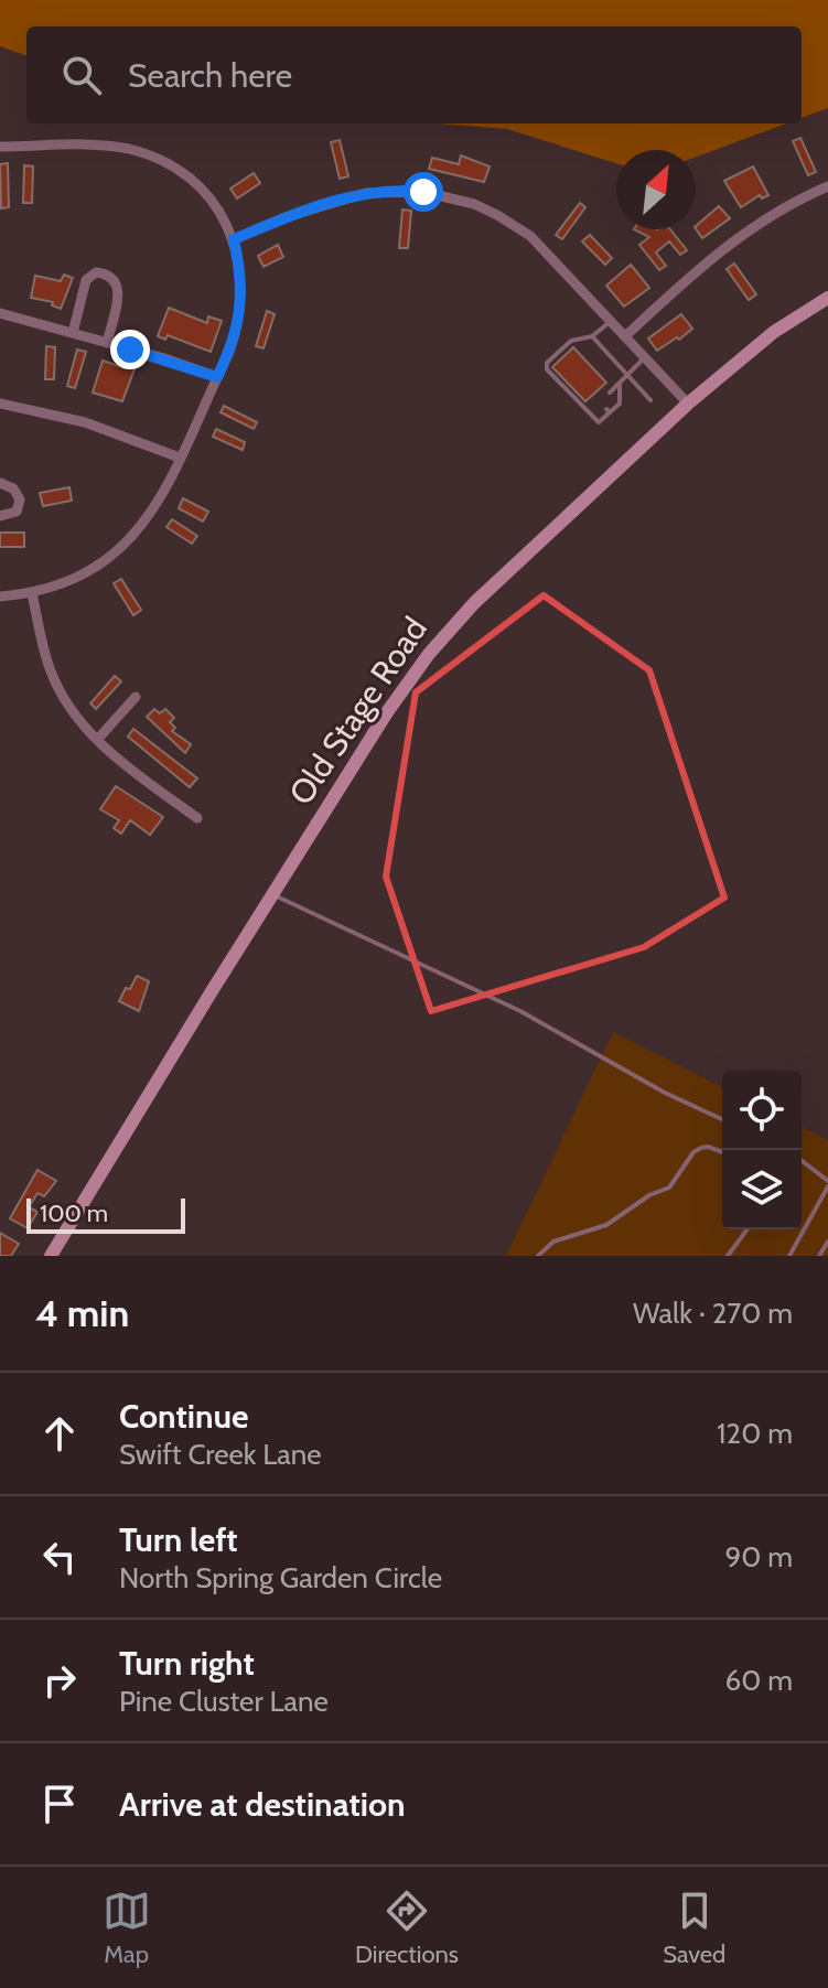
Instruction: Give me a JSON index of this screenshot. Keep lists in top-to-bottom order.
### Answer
{
  "streets": {
    "main road": ["Old Stage Road"]
  },
  "scale_bar": "100 m",
  "north": "top right",
  "page": {
    "search": "Search here",
    "scale": "100 m",
    "heading": ["4 min", "Walk · 270 m"],
    "list": [
      ["Continue", "Swift Creek Lane", "120 m"],
      ["Turn left", "North Spring Garden Circle", "90 m"],
      ["Turn right", "Pine Cluster Lane", "60 m"],
      "Arrive at destination"
    ],
    "nav": ["Map", "Directions", "Saved"]
  }
}
